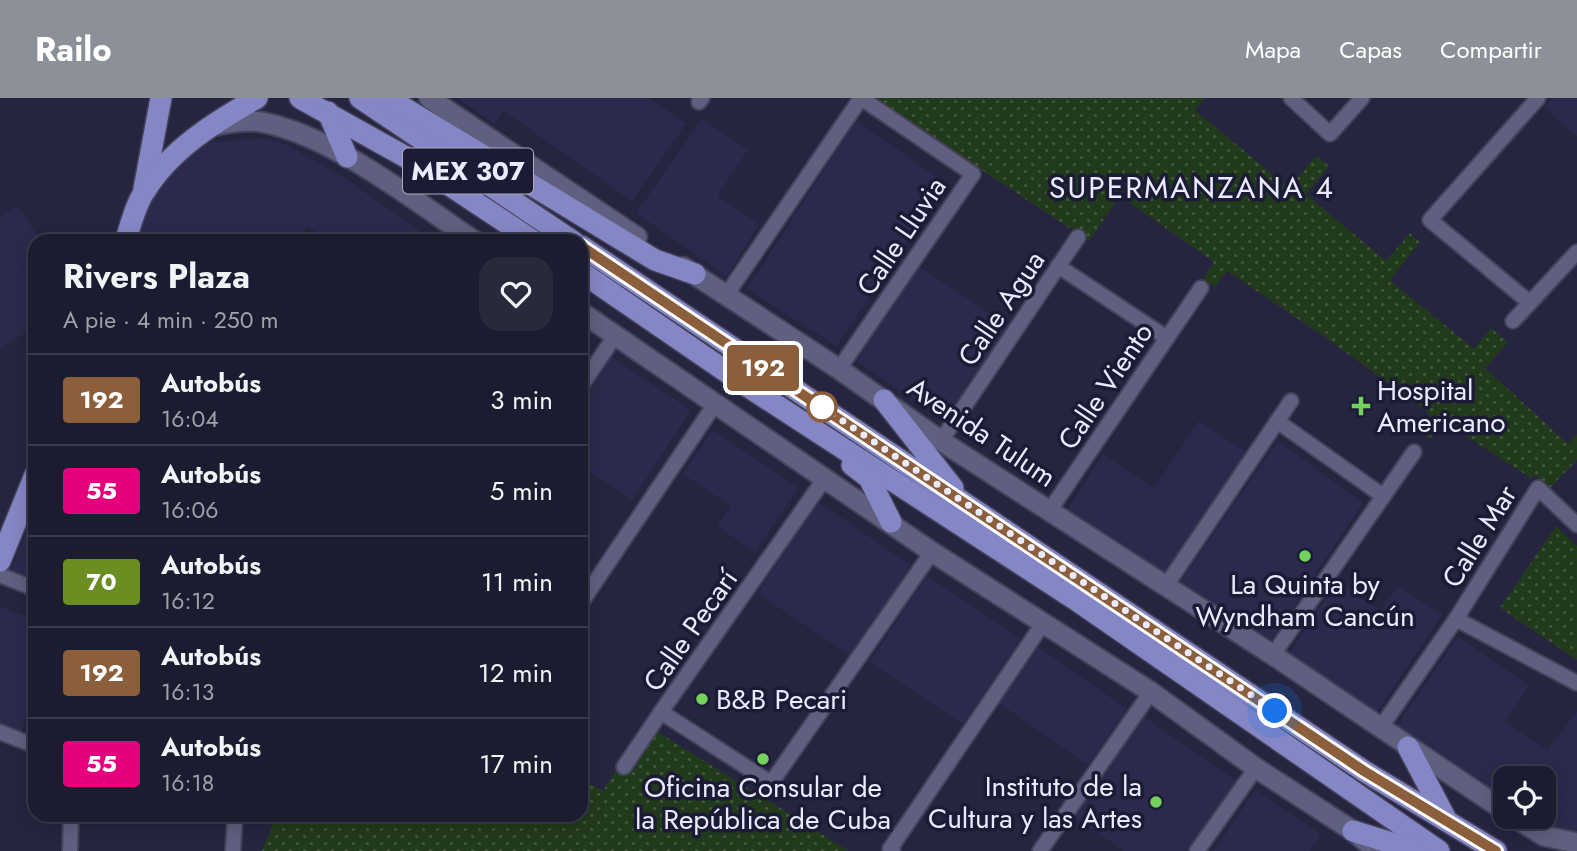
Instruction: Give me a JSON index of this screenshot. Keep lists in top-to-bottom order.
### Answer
{
  "streets": {
    "main road": ["MEX 307"],
    "street": [
      "Calle Lluvia",
      "Calle Agua",
      "Calle Viento",
      "Avenida Tulum",
      "Calle Mar",
      "Calle Pecarí"
    ]
  },
  "crossings": [
    ["Calle Lluvia", "Avenida Tulum"],
    ["Calle Agua", "Avenida Tulum"],
    ["Calle Viento", "Avenida Tulum"],
    ["Avenida Tulum", "Calle Mar"]
  ],
  "districts": ["SUPERMANZANA 4"],
  "places": {
    "health": ["Hospital Americano"],
    "other": [
      "La Quinta by Wyndham Cancún",
      "B&B Pecari",
      "Oficina Consular de la República de Cuba",
      "Instituto de la Cultura y las Artes"
    ]
  },
  "lines": ["bus line 192"],
  "page": {
    "header": "Railo",
    "nav": ["Mapa", "Capas", "Compartir"],
    "on_map": "192",
    "heading": ["Rivers Plaza", "A pie · 4 min · 250 m"],
    "list": [
      {
        "mark": "192",
        "name": "Autobús",
        "note": "16:04",
        "value": "3 min"
      },
      {
        "mark": "55",
        "name": "Autobús",
        "note": "16:06",
        "value": "5 min"
      },
      {
        "mark": "70",
        "name": "Autobús",
        "note": "16:12",
        "value": "11 min"
      },
      {
        "mark": "192",
        "name": "Autobús",
        "note": "16:13",
        "value": "12 min"
      },
      {
        "mark": "55",
        "name": "Autobús",
        "note": "16:18",
        "value": "17 min"
      }
    ]
  }
}
